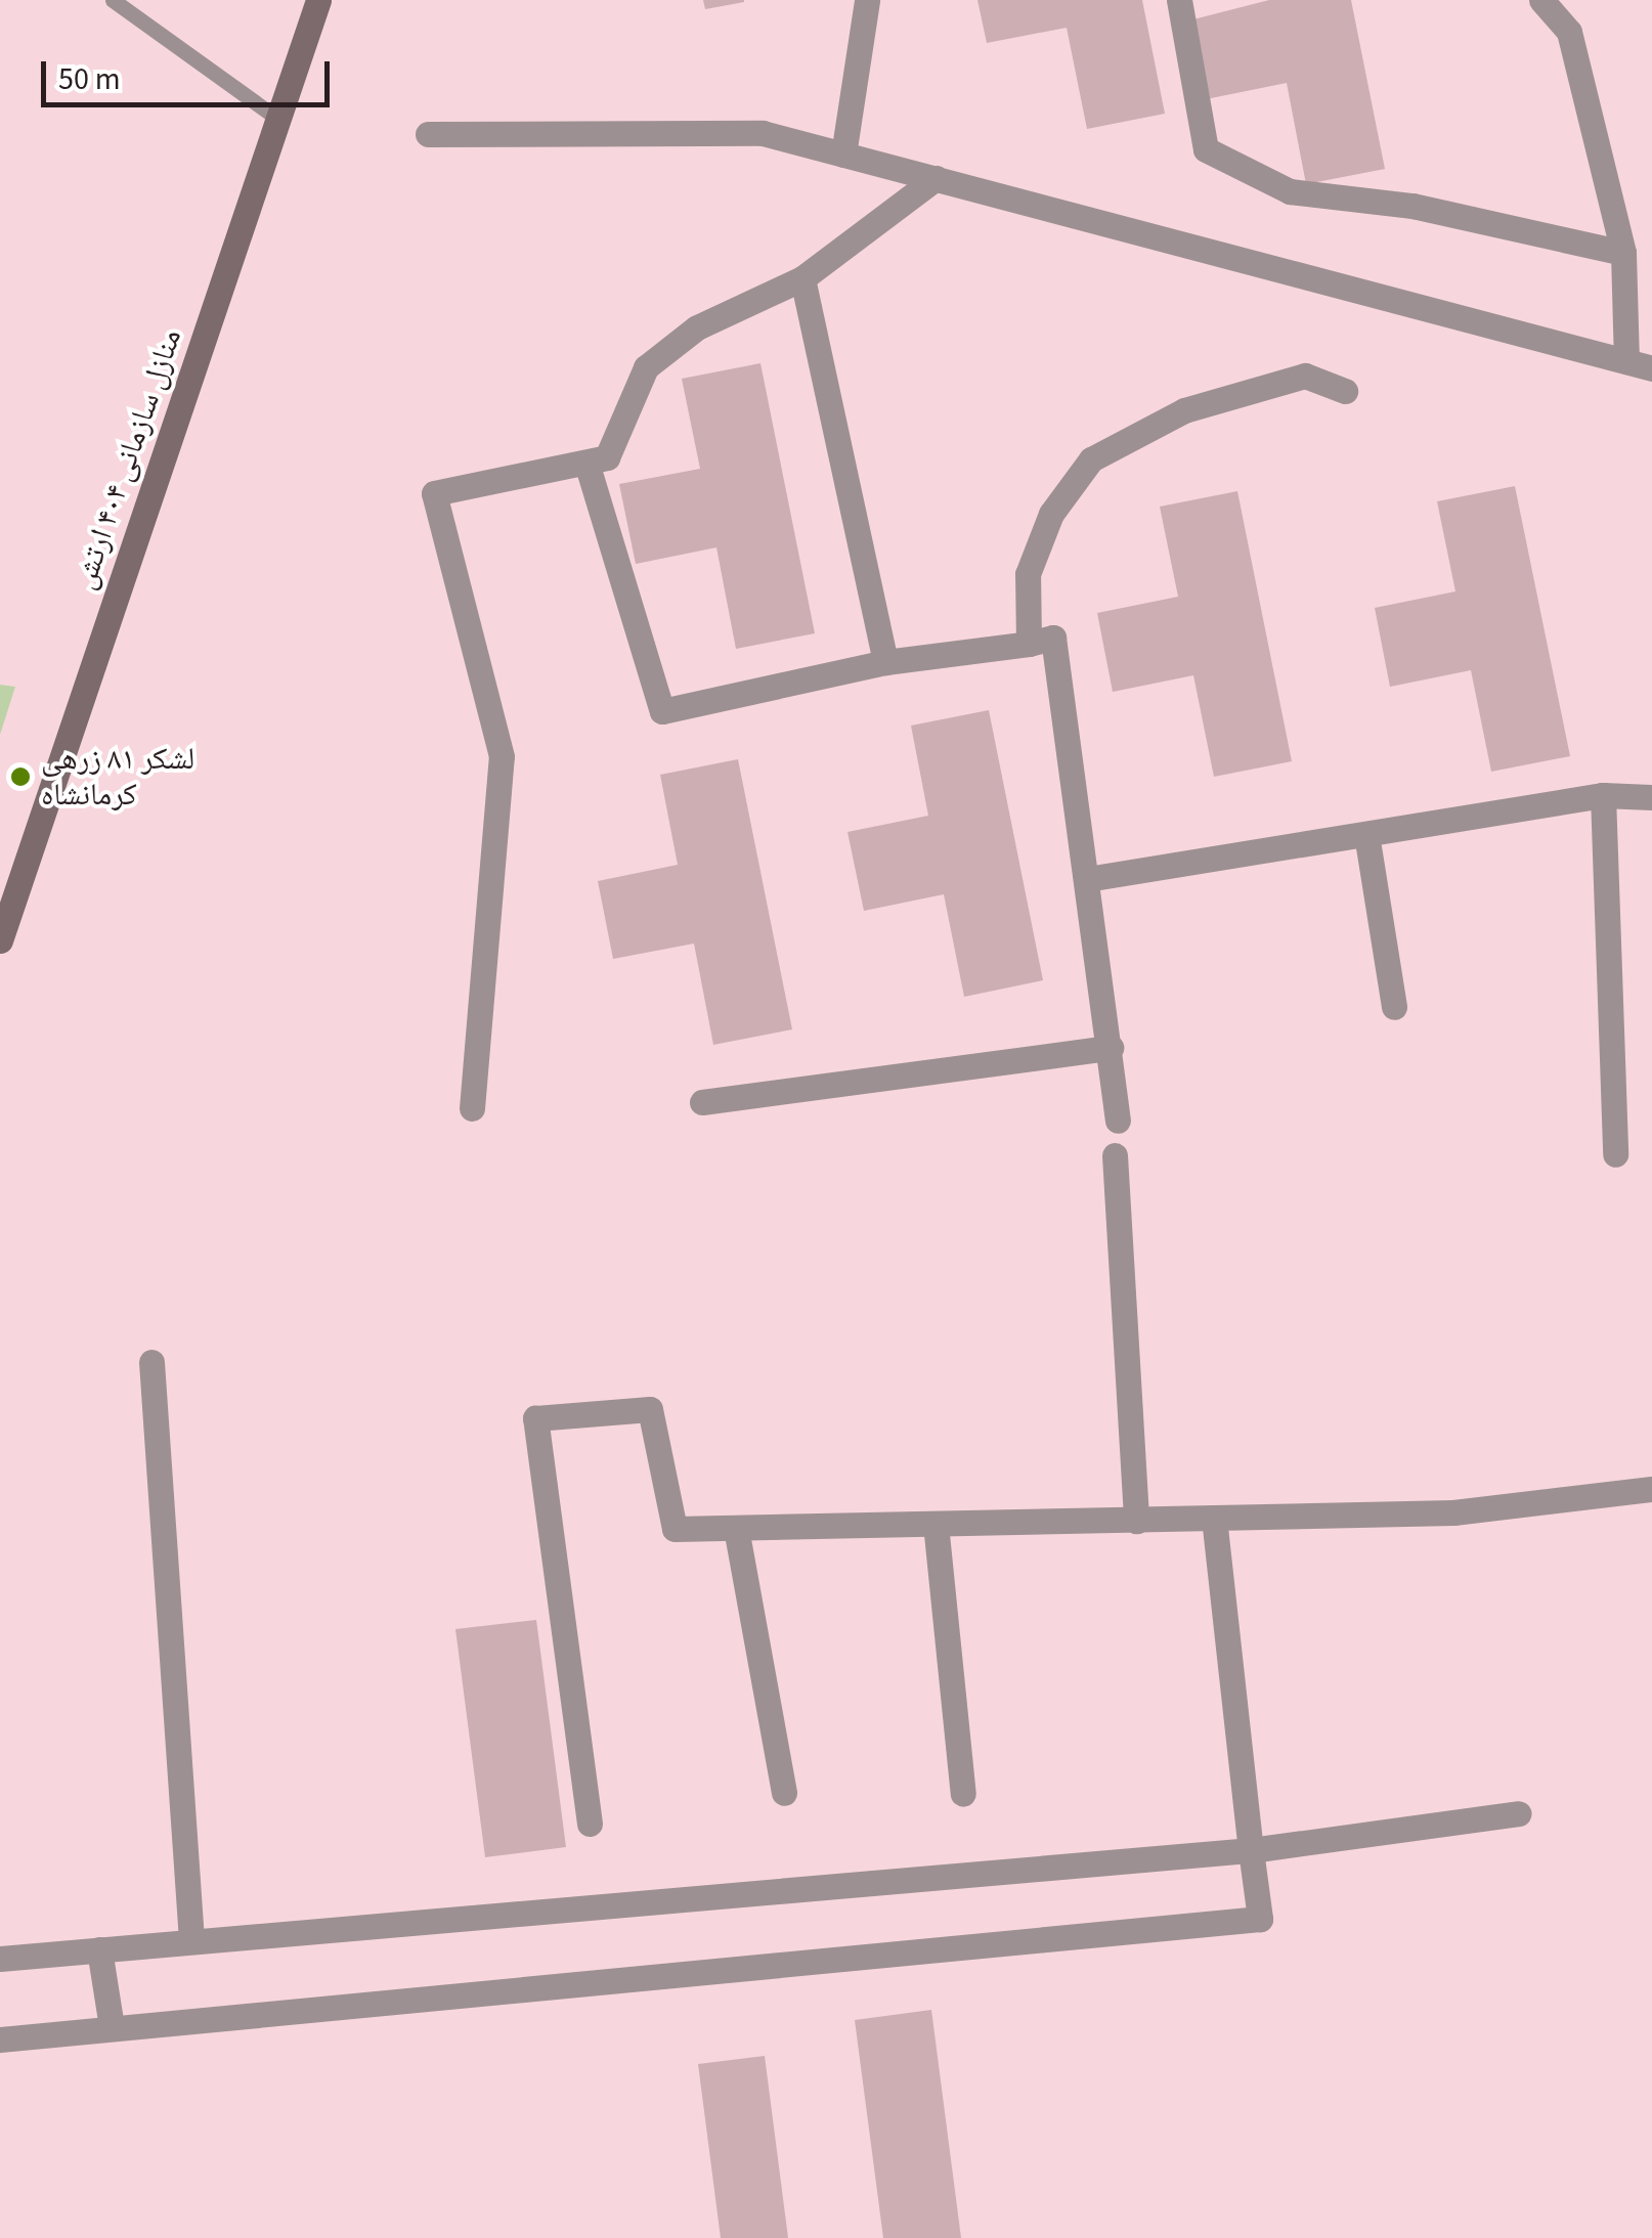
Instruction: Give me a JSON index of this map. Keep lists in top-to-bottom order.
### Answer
{
  "streets": {
    "street": ["منازل سازمانی ۴۰۴ ارتش"]
  },
  "places": ["لشکر ۸۱ زرهی کرمانشاه"],
  "scale_bar": "50 m"
}
